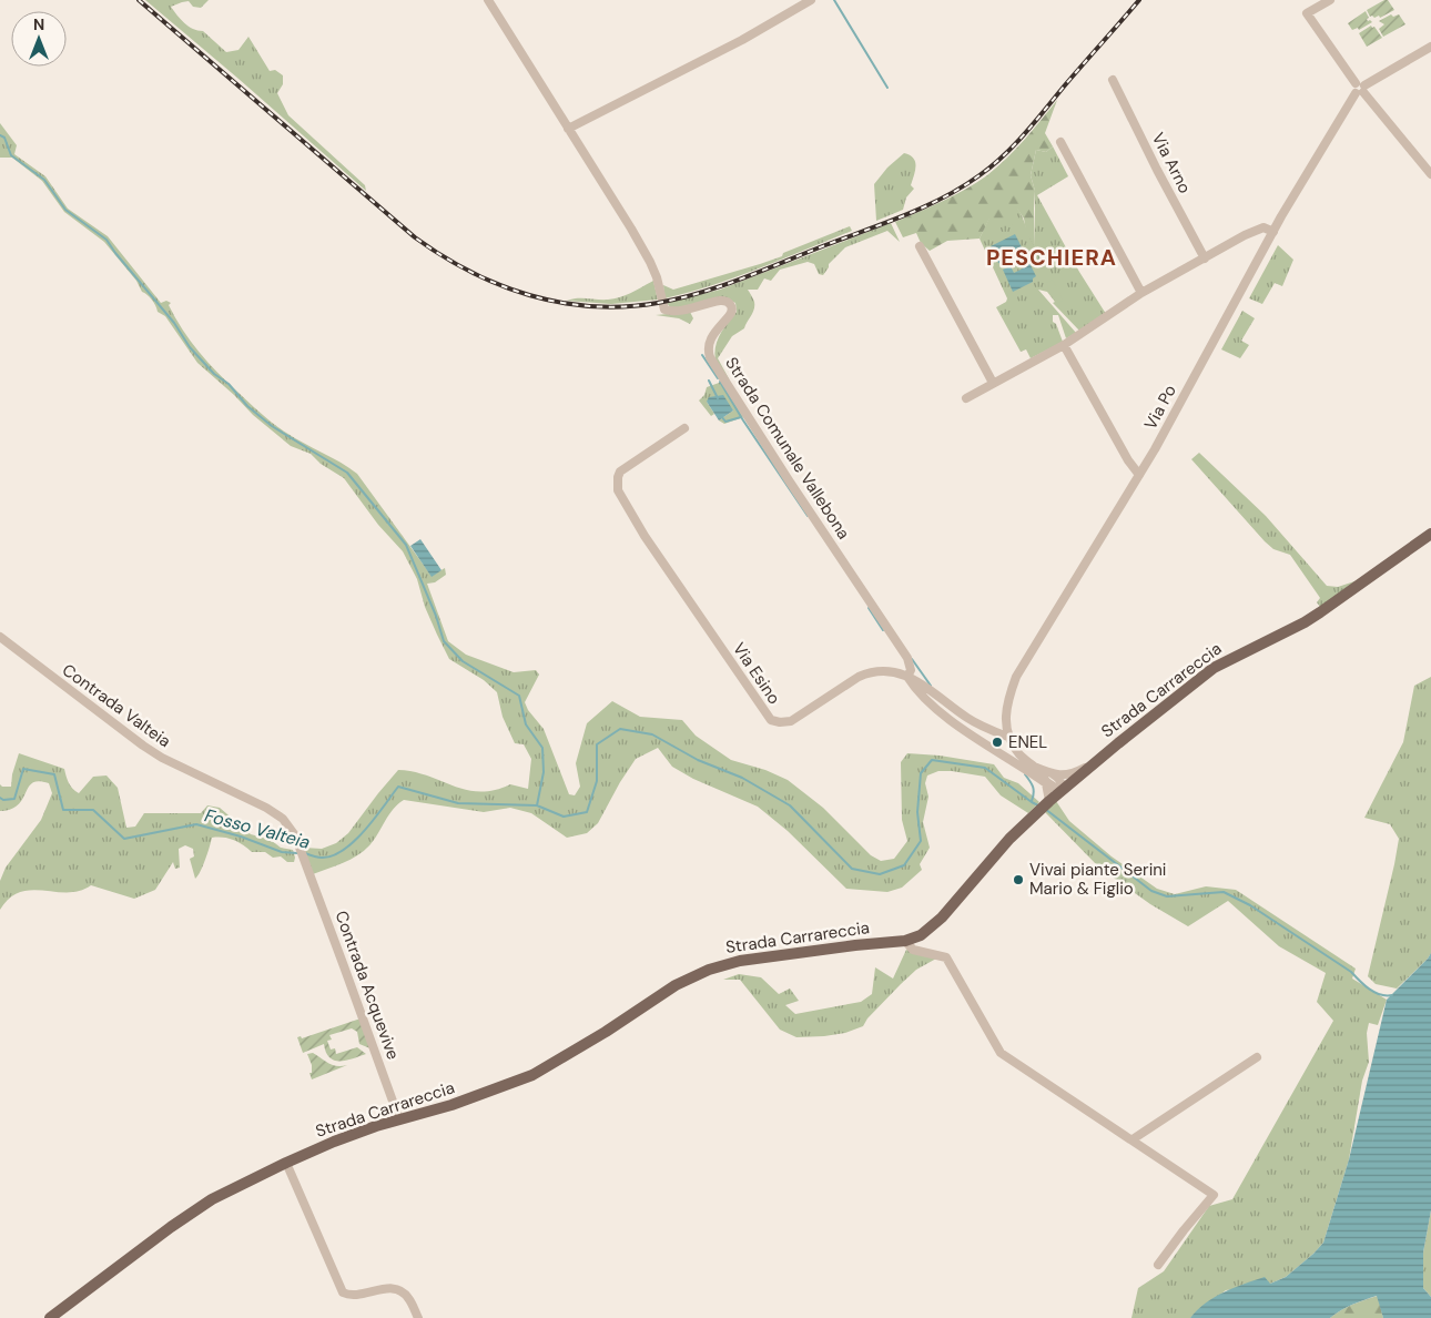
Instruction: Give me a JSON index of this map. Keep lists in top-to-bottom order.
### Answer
{
  "streets": {
    "main road": ["Strada Carrareccia"],
    "street": [
      "Via Arno",
      "Via Po",
      "Strada Comunale Vallebona",
      "Via Esino",
      "Contrada Valteia",
      "Contrada Acquevive"
    ]
  },
  "crossings": [
    ["Via Po", "Via Esino"],
    ["Strada Comunale Vallebona", "Via Esino"],
    ["Strada Carrareccia", "Contrada Acquevive"],
    ["Contrada Valteia", "Contrada Acquevive"]
  ],
  "districts": ["PESCHIERA"],
  "water": ["Fosso Valteia"],
  "places": ["ENEL", "Vivai piante Serini Mario & Figlio"],
  "north": "top"
}
